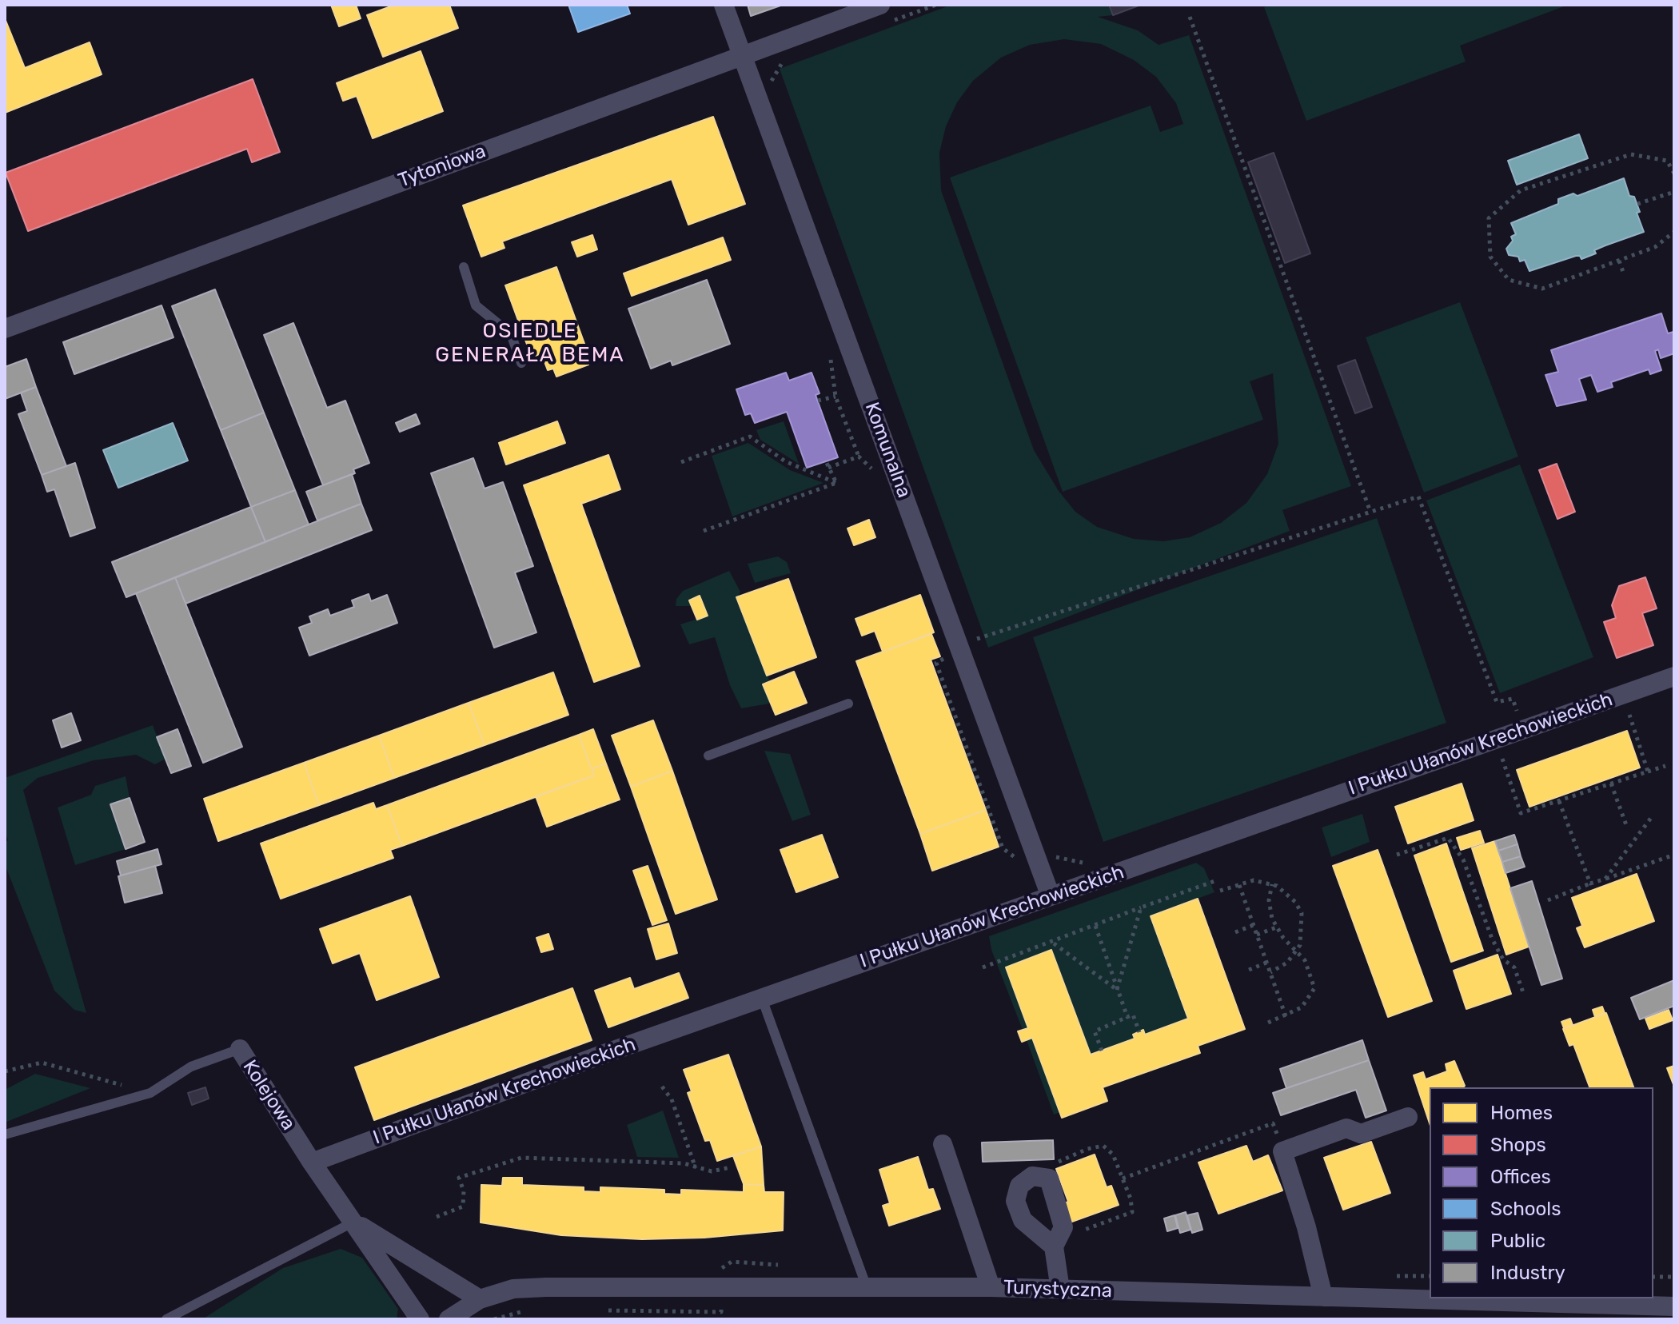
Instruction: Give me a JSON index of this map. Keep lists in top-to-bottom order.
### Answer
{
  "streets": {
    "street": [
      "Tytoniowa",
      "Komunalna",
      "I Pułku Ułanów Krechowieckich",
      "Kolejowa",
      "Turystyczna"
    ]
  },
  "crossings": [
    ["Tytoniowa", "Komunalna"],
    ["Komunalna", "I Pułku Ułanów Krechowieckich"],
    ["I Pułku Ułanów Krechowieckich", "Kolejowa"],
    ["Kolejowa", "Turystyczna"]
  ],
  "districts": ["OSIEDLE GENERAŁA BEMA"],
  "legend": [
    "Homes",
    "Shops",
    "Offices",
    "Schools",
    "Public",
    "Industry"
  ]
}
